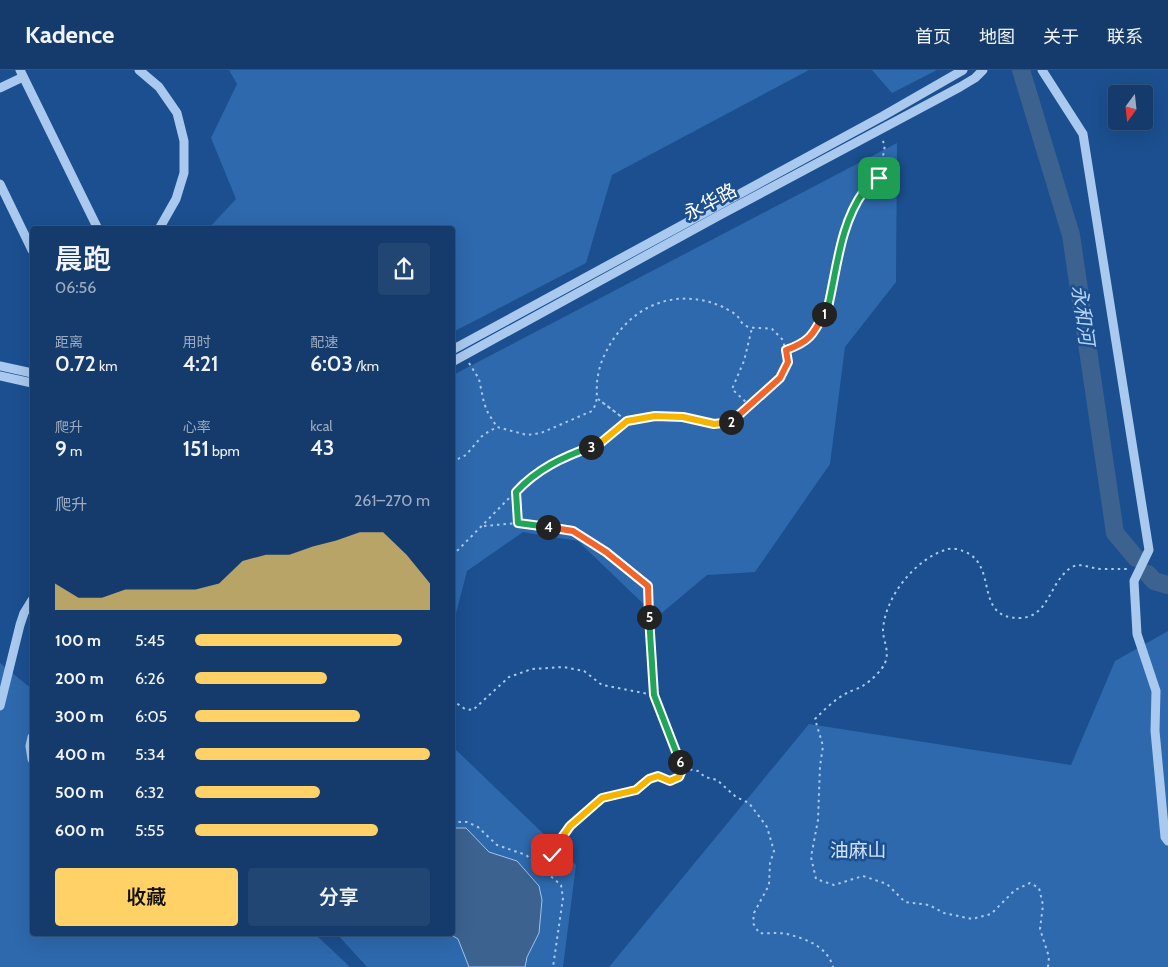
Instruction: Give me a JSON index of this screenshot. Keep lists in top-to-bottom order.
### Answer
{
  "streets": {
    "street": ["永华路"]
  },
  "water": ["永和河"],
  "parks": ["油麻山"],
  "north": "bottom",
  "page": {
    "header": "Kadence",
    "nav": [
      "首页",
      "地图",
      "关于",
      "联系"
    ],
    "heading": ["晨跑", "06:56"],
    "pins": [
      "1",
      "2",
      "3",
      "4",
      "5",
      "6"
    ],
    "stats": [
      ["距离", "0.72 km"],
      ["用时", "4:21"],
      ["配速", "6:03 /km"],
      ["爬升", "9 m"],
      ["心率", "151 bpm"],
      ["kcal", "43"]
    ],
    "chart": ["爬升", "261–270 m"],
    "list": [
      {
        "name": "100 m",
        "note": "5:45"
      },
      {
        "name": "200 m",
        "note": "6:26"
      },
      {
        "name": "300 m",
        "note": "6:05"
      },
      {
        "name": "400 m",
        "note": "5:34"
      },
      {
        "name": "500 m",
        "note": "6:32"
      },
      {
        "name": "600 m",
        "note": "5:55"
      }
    ],
    "buttons": ["收藏", "分享"]
  }
}
